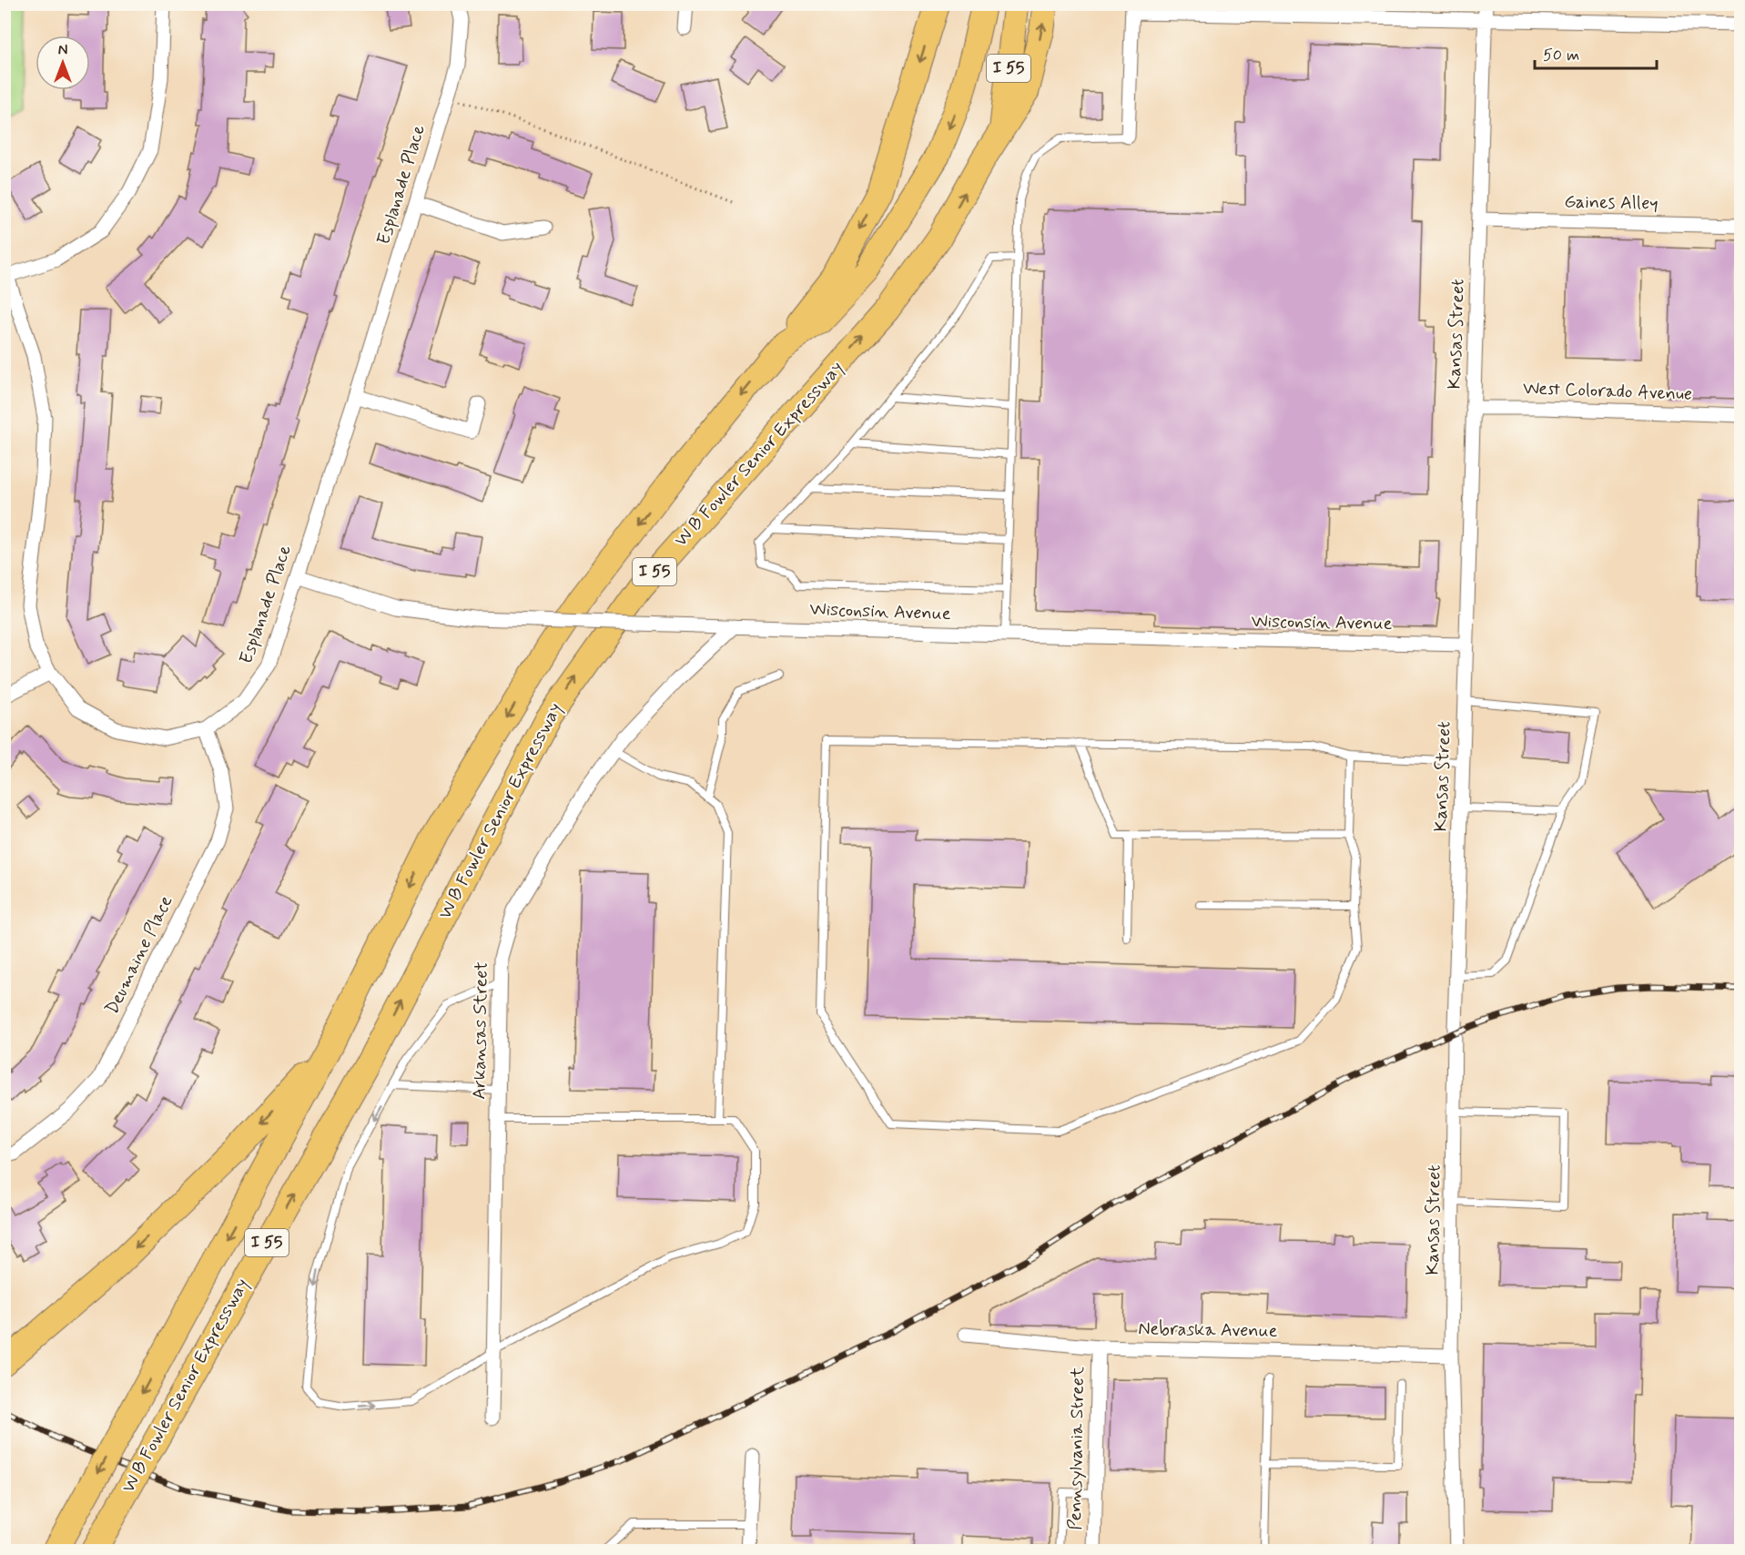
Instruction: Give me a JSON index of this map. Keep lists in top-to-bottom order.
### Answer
{
  "streets": {
    "highway": ["I 55", "W B Fowler Senior Expressway"],
    "street": [
      "Esplanade Place",
      "Gaines Alley",
      "Kansas Street",
      "West Colorado Avenue",
      "Wisconsin Avenue",
      "Deumaine Place",
      "Arkansas Street",
      "Nebraska Avenue",
      "Pennsylvania Street"
    ]
  },
  "crossings": [
    ["Esplanade Place", "Wisconsin Avenue"],
    ["Esplanade Place", "Deumaine Place"],
    ["Gaines Alley", "Kansas Street"],
    ["Kansas Street", "West Colorado Avenue"],
    ["Kansas Street", "Wisconsin Avenue"],
    ["Kansas Street", "Nebraska Avenue"],
    ["Wisconsin Avenue", "Arkansas Street"],
    ["Nebraska Avenue", "Pennsylvania Street"]
  ],
  "scale_bar": "50 m",
  "north": "top"
}
